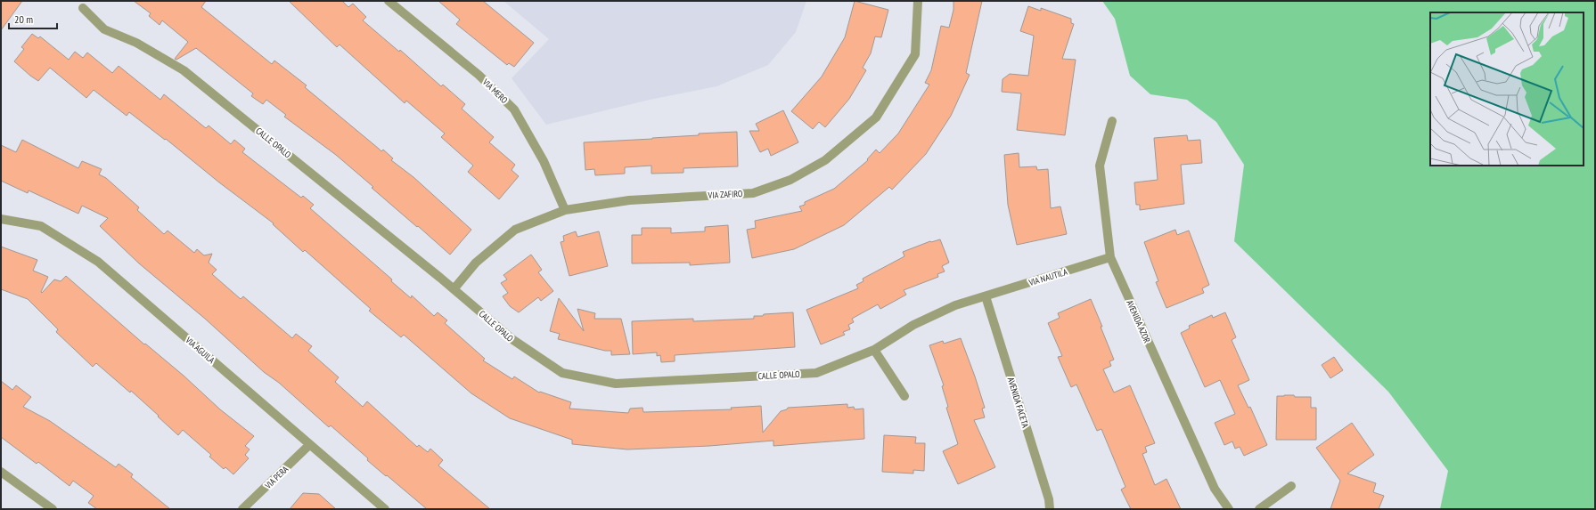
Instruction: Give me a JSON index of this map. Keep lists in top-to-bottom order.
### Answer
{
  "streets": {
    "street": [
      "VIA MERO",
      "CALLE OPALO",
      "VIA ZAFIRO",
      "VIA NAUTILA",
      "AVENIDA AZOR",
      "VIA AGUILA",
      "AVENIDA FACETA",
      "VIA PERA"
    ]
  },
  "crossings": [
    ["VIA MERO", "VIA ZAFIRO"],
    ["CALLE OPALO", "VIA ZAFIRO"],
    ["CALLE OPALO", "VIA NAUTILA"],
    ["CALLE OPALO", "AVENIDA FACETA"],
    ["VIA NAUTILA", "AVENIDA AZOR"],
    ["VIA NAUTILA", "AVENIDA FACETA"],
    ["VIA AGUILA", "VIA PERA"]
  ],
  "scale_bar": "20 m"
}
